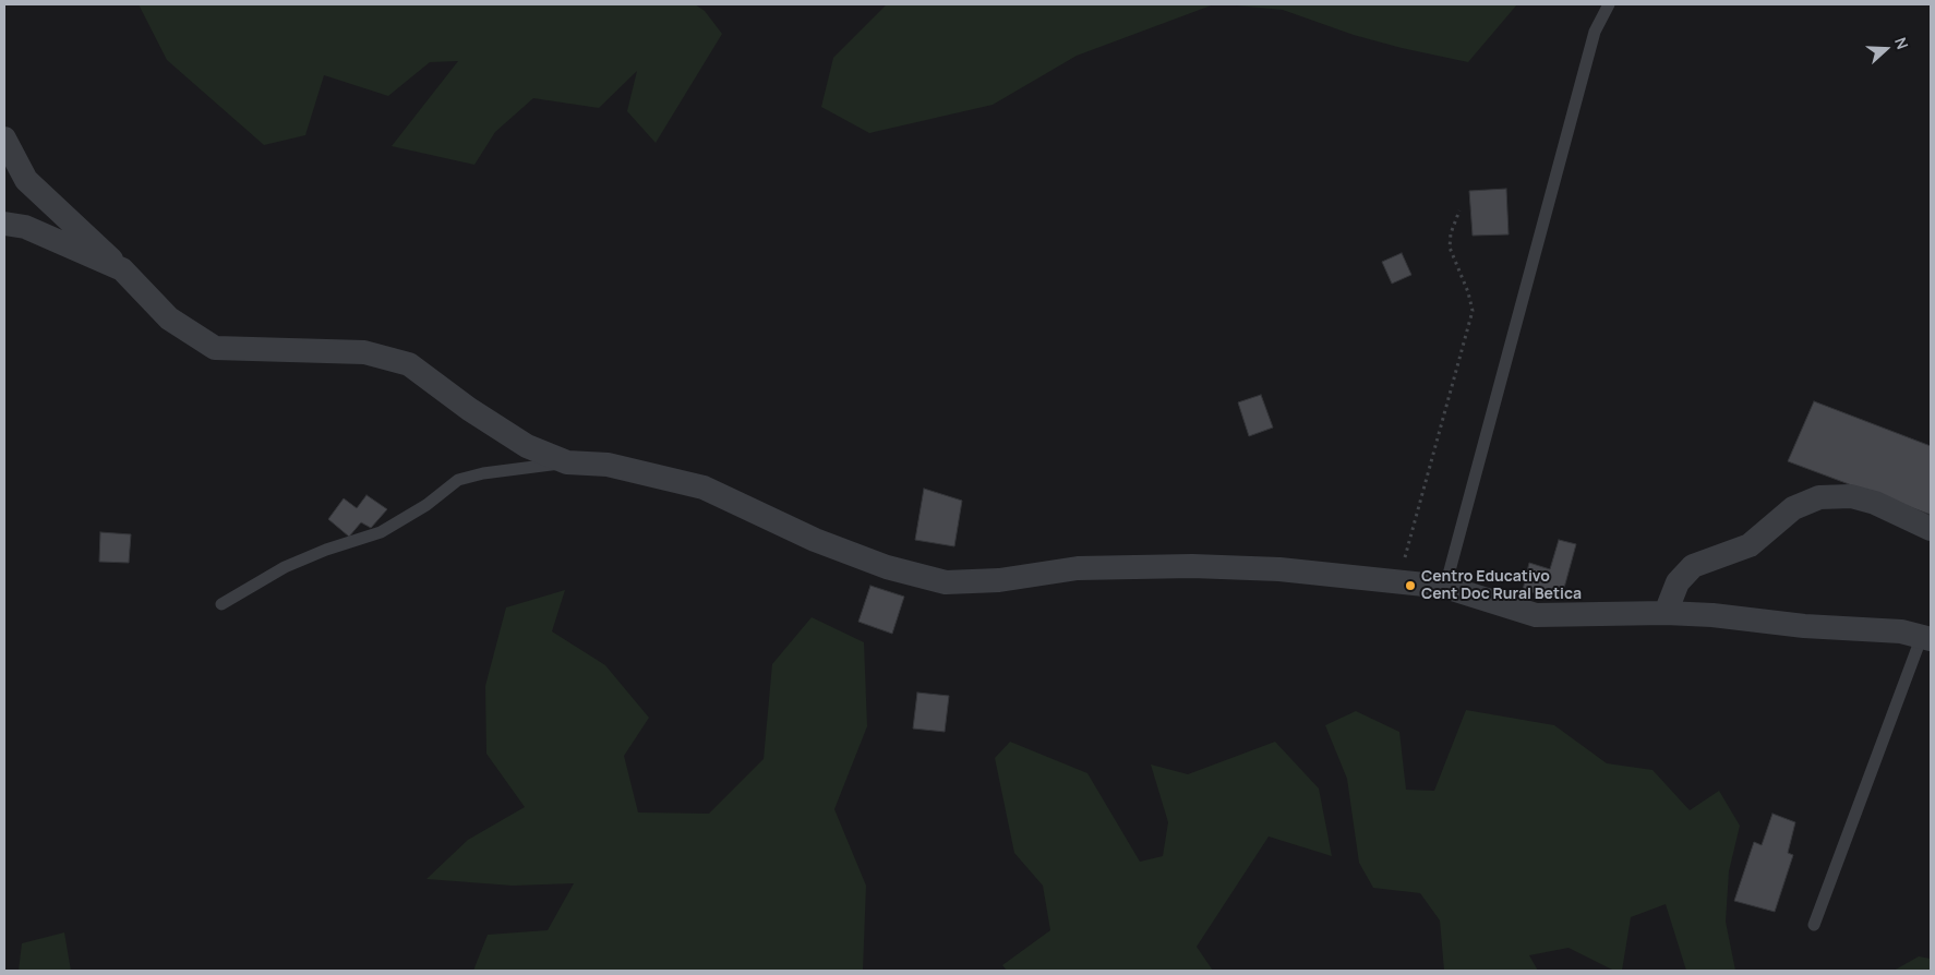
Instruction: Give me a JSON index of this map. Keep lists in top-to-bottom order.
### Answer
{
  "places": ["Centro Educativo Cent Doc Rural Betica"],
  "north": "right"
}
